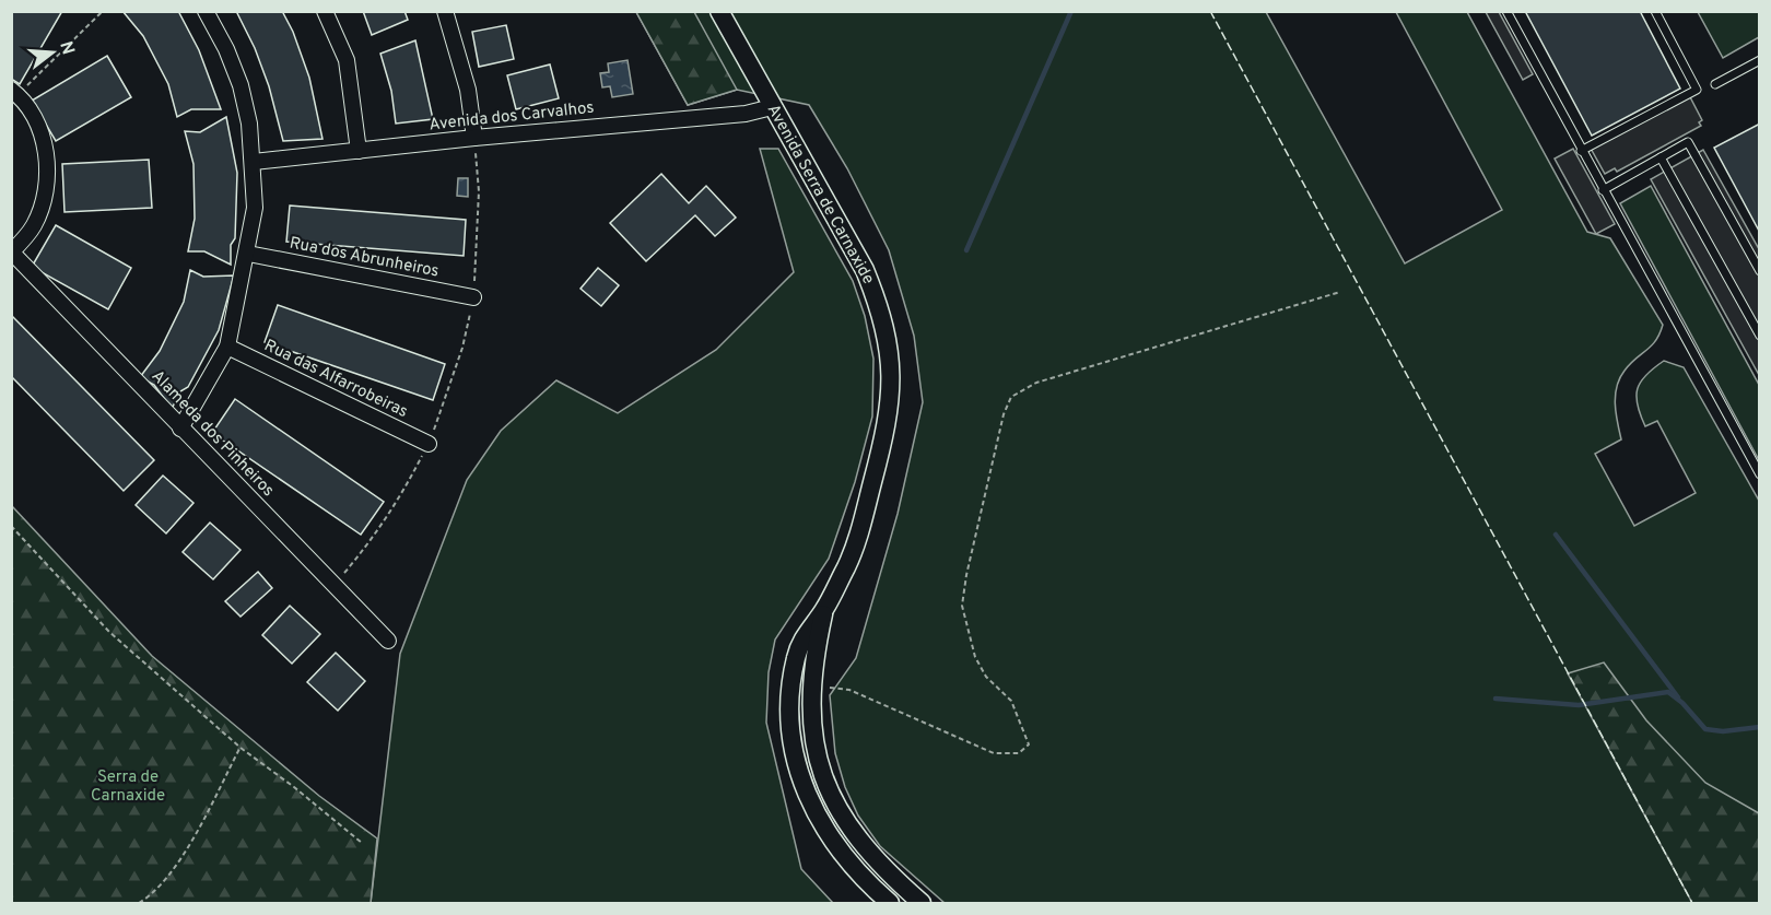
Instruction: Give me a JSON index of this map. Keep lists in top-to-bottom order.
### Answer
{
  "streets": {
    "street": [
      "Avenida dos Carvalhos",
      "Avenida Serra de Carnaxide",
      "Rua dos Abrunheiros",
      "Rua das Alfarrobeiras",
      "Alameda dos Pinheiros"
    ]
  },
  "crossings": [
    ["Avenida dos Carvalhos", "Avenida Serra de Carnaxide"]
  ],
  "parks": ["Serra de Carnaxide"],
  "north": "right"
}
